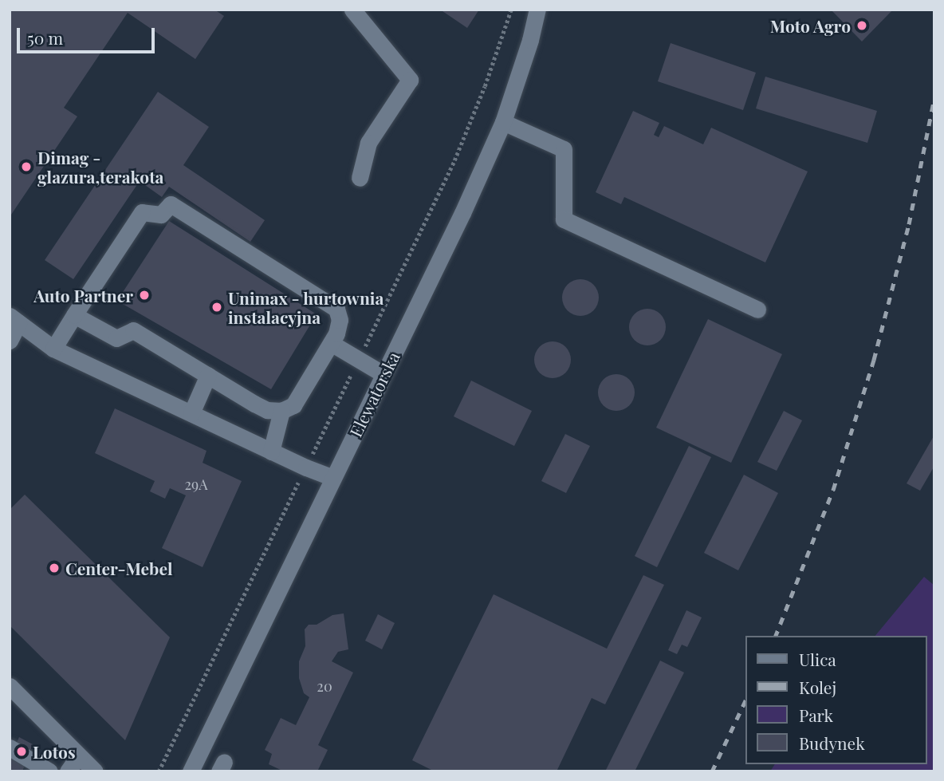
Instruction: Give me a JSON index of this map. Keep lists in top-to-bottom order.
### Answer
{
  "streets": {
    "street": ["Elewatorska"]
  },
  "places": [
    "Moto Agro",
    "Dimag - glazura,terakota",
    "Auto Partner",
    "Unimax - hurtownia instalacyjna",
    "Center-Mebel",
    "Lotos"
  ],
  "house_numbers": ["29A", "20"],
  "legend": [
    "Ulica",
    "Kolej",
    "Park",
    "Budynek"
  ],
  "scale_bar": "50 m"
}
